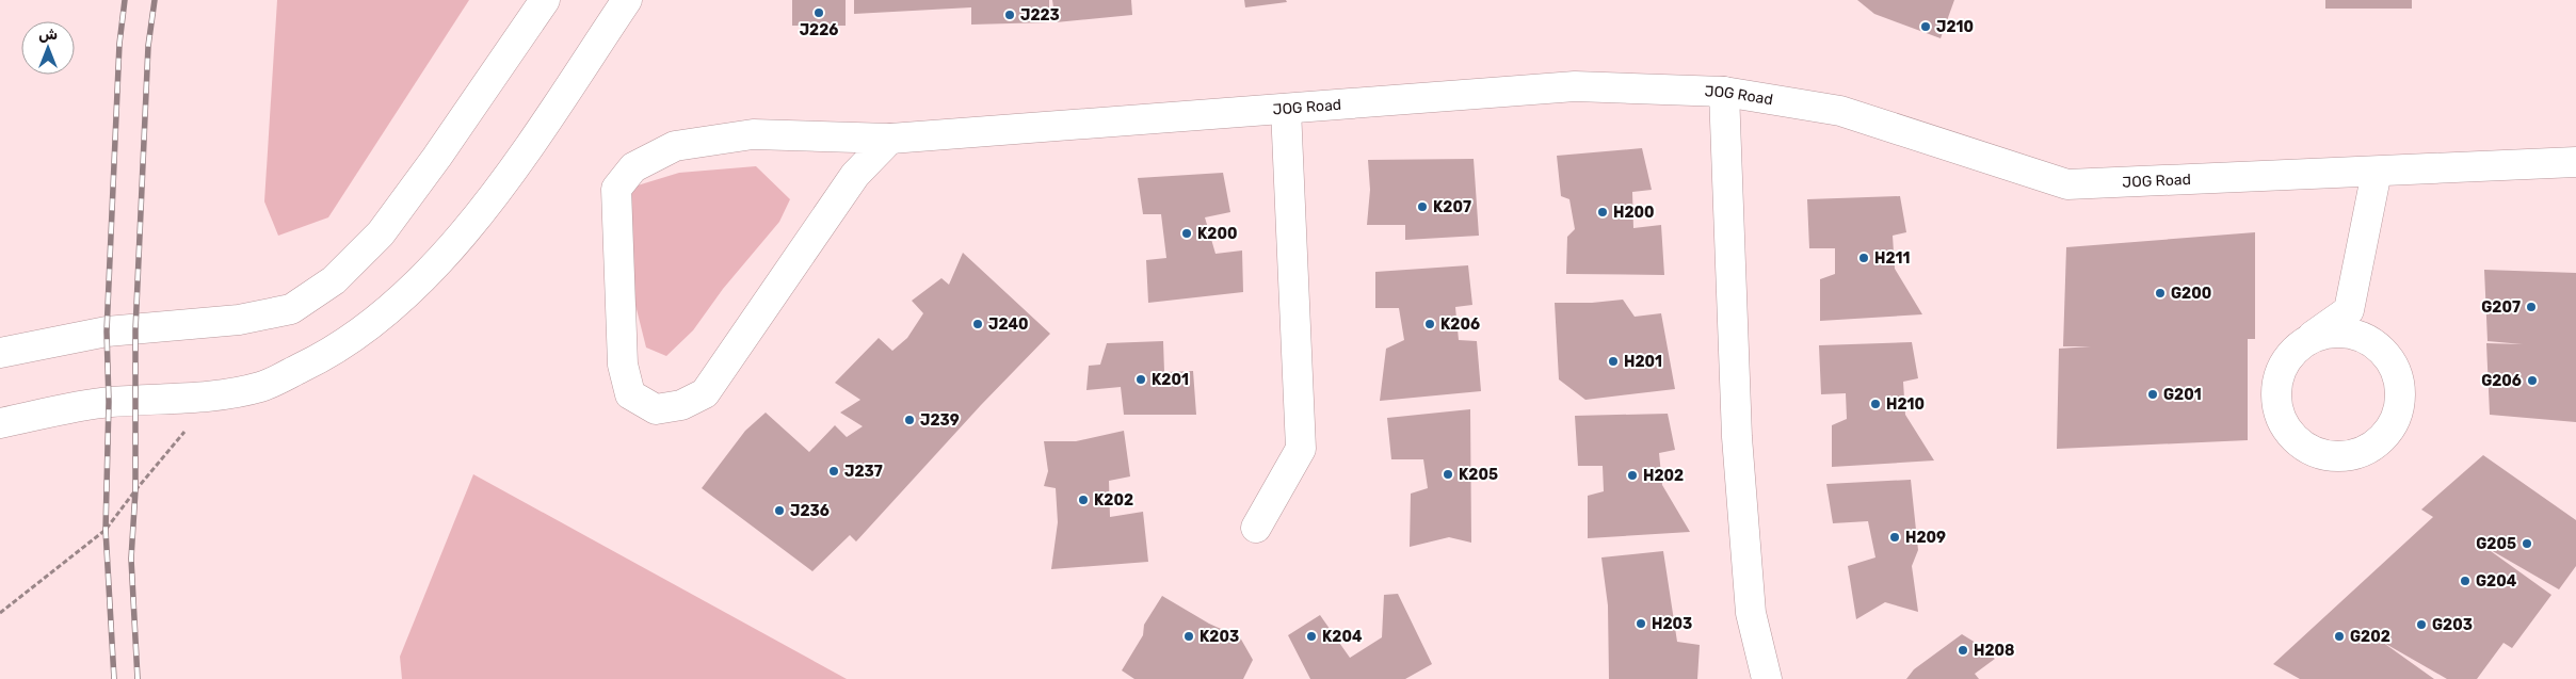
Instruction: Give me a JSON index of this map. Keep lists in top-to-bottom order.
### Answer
{
  "streets": {
    "street": ["JOG Road"]
  },
  "places": [
    "J226",
    "J223",
    "J210",
    "K207",
    "H200",
    "K200",
    "H211",
    "G200",
    "G207",
    "J240",
    "K206",
    "H201",
    "K201",
    "G206",
    "G201",
    "H210",
    "J239",
    "J237",
    "K205",
    "H202",
    "K202",
    "J236",
    "H209",
    "G205",
    "G204",
    "H203",
    "G203",
    "K203",
    "K204",
    "G202",
    "H208"
  ],
  "north": "top"
}
